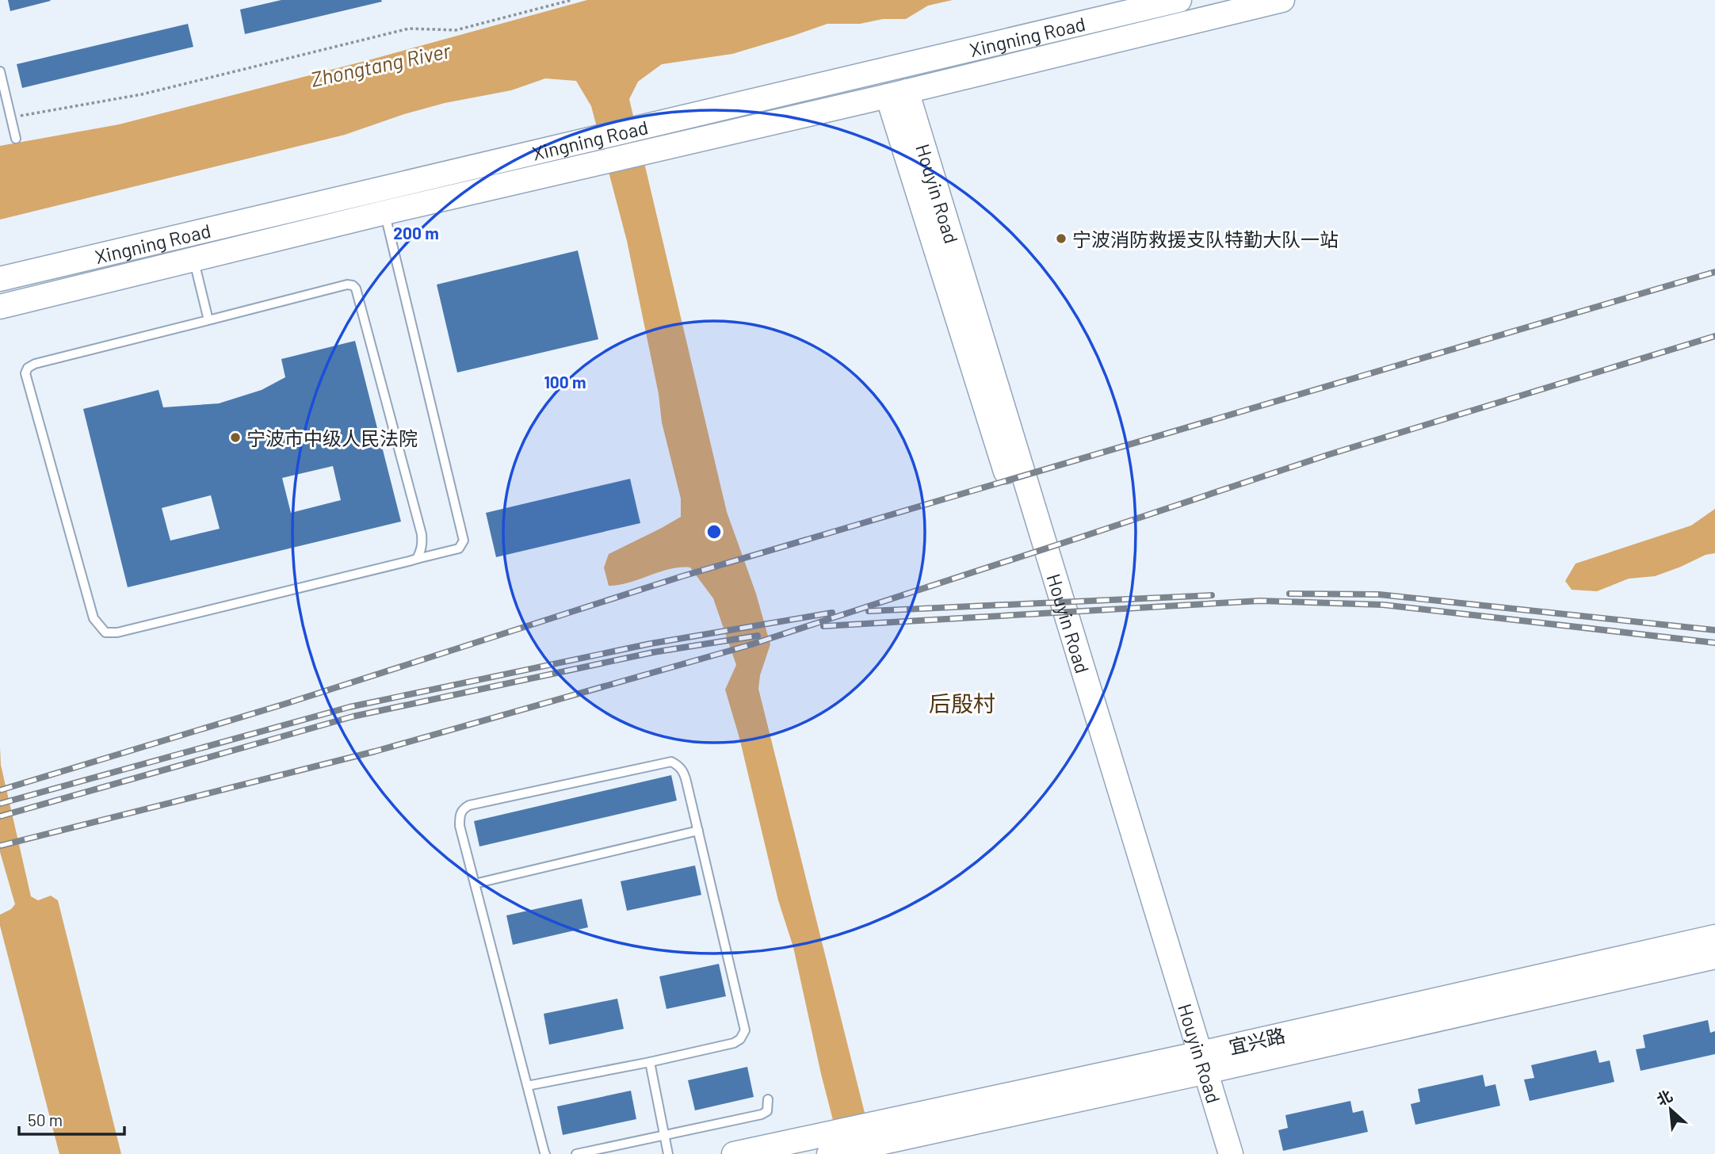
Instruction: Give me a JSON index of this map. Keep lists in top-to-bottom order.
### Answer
{
  "streets": {
    "main road": ["Xingning Road", "Houyin Road", "宜兴路"]
  },
  "crossings": [
    ["Houyin Road", "宜兴路"]
  ],
  "districts": ["后殷村"],
  "water": ["Zhongtang River"],
  "places": ["宁波消防救援支队特勤大队一站", "宁波市中级人民法院"],
  "scale_bar": "50 m",
  "north": "top left",
  "rings": ["200 m", "100 m"]
}
